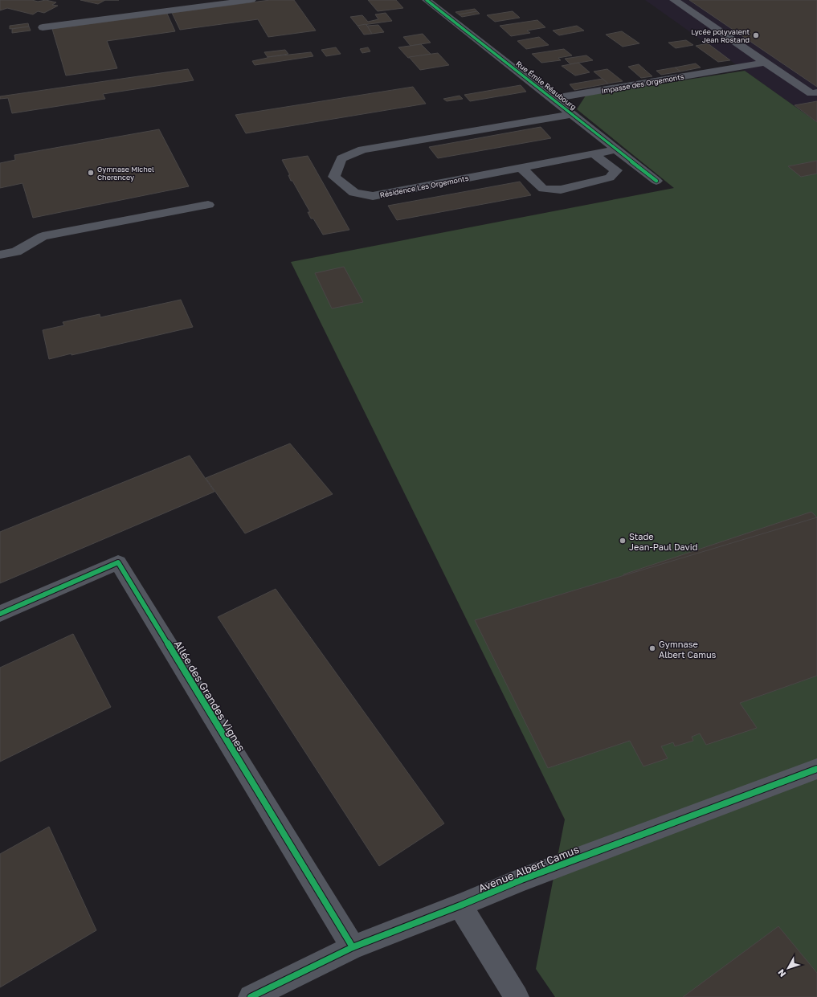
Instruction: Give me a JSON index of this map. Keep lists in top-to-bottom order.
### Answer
{
  "streets": {
    "street": [
      "Impasse des Orgemonts",
      "Rue Émile Réaubourg",
      "Résidence Les Orgemonts",
      "Allée des Grandes Vignes",
      "Avenue Albert Camus"
    ]
  },
  "crossings": [
    ["Impasse des Orgemonts", "Rue Émile Réaubourg"],
    ["Rue Émile Réaubourg", "Résidence Les Orgemonts"],
    ["Allée des Grandes Vignes", "Avenue Albert Camus"]
  ],
  "places": [
    "Lycée polyvalent Jean Rostand",
    "Gymnase Michel Cherencey",
    "Stade Jean-Paul David",
    "Gymnase Albert Camus"
  ],
  "north": "bottom left"
}
